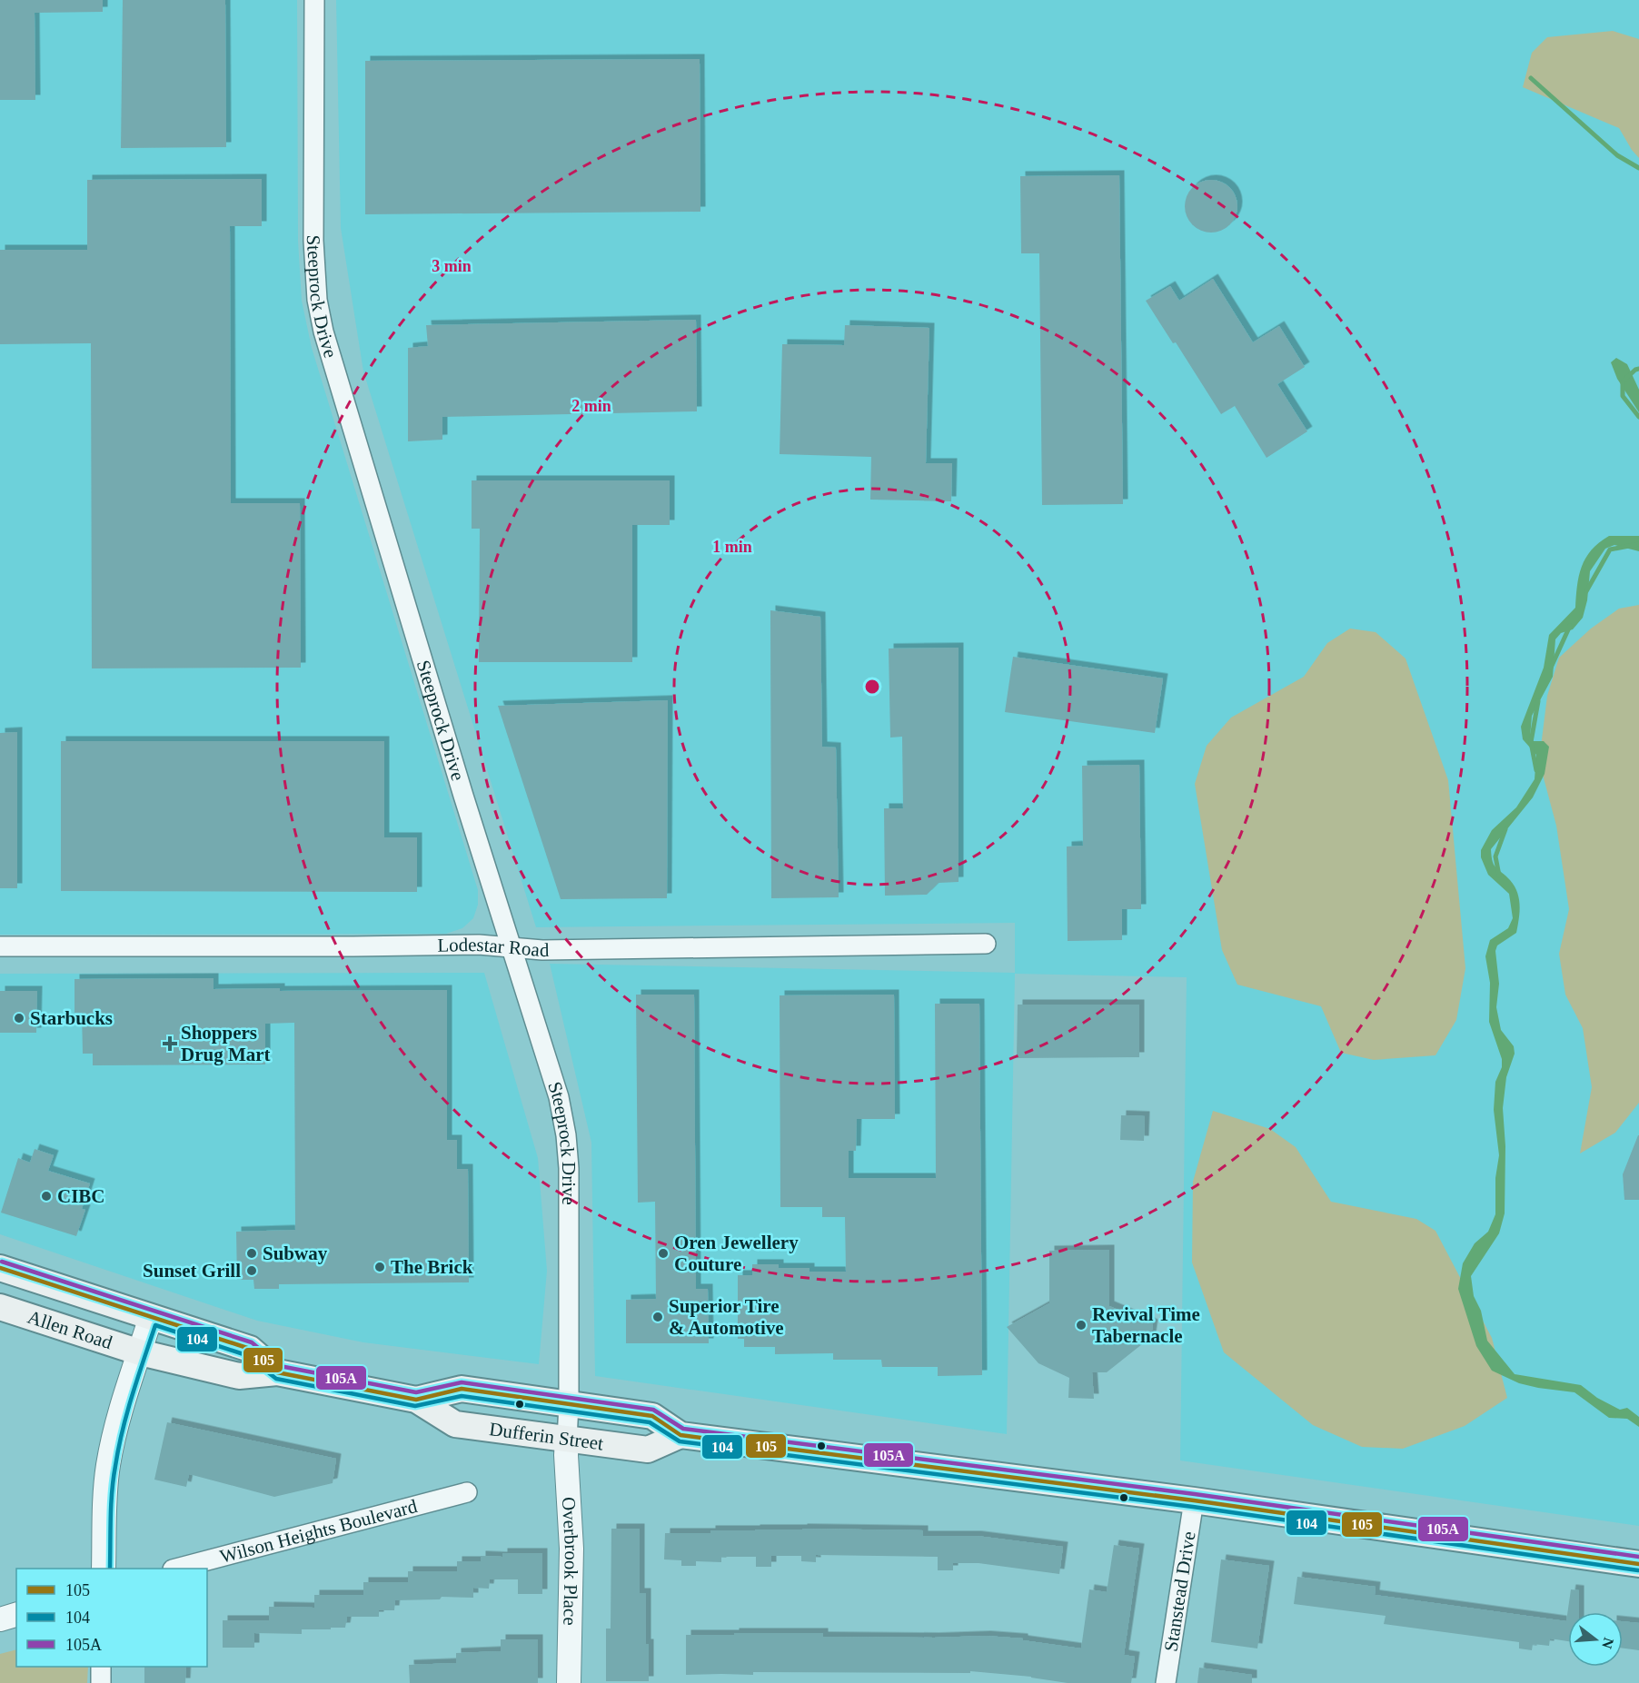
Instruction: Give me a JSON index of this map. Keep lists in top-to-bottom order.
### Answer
{
  "streets": {
    "main road": ["Allen Road", "Dufferin Street"],
    "street": [
      "Steeprock Drive",
      "Lodestar Road",
      "Wilson Heights Boulevard",
      "Overbrook Place",
      "Stanstead Drive"
    ]
  },
  "crossings": [
    ["Steeprock Drive", "Lodestar Road"],
    ["Steeprock Drive", "Dufferin Street"],
    ["Steeprock Drive", "Overbrook Place"],
    ["Allen Road", "Dufferin Street"],
    ["Dufferin Street", "Overbrook Place"],
    ["Dufferin Street", "Stanstead Drive"]
  ],
  "places": {
    "other": [
      "Starbucks",
      "CIBC",
      "Subway",
      "Oren Jewellery Couture",
      "The Brick",
      "Sunset Grill",
      "Superior Tire & Automotive",
      "Revival Time Tabernacle"
    ],
    "health": ["Shoppers Drug Mart"]
  },
  "lines": ["transit line 105A", "transit line 105", "transit line 104"],
  "legend": ["105", "104", "105A"],
  "north": "right",
  "rings": ["3 min", "2 min", "1 min"]
}
